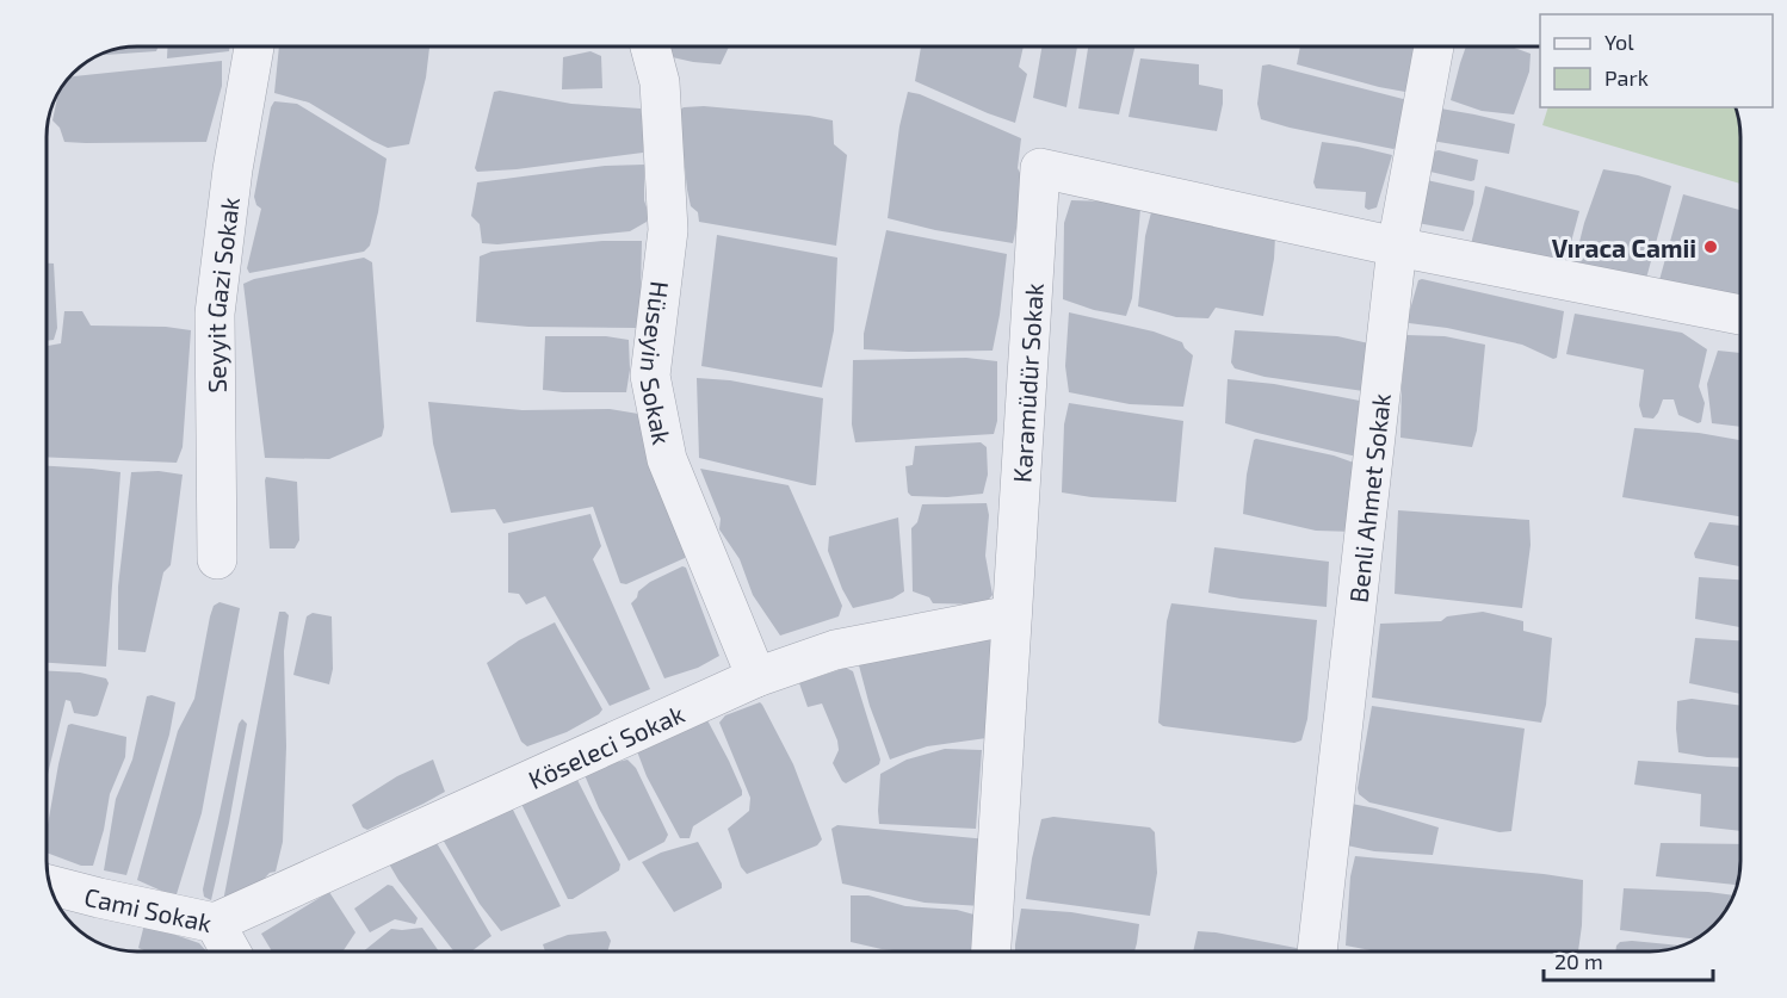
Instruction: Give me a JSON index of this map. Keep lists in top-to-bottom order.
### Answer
{
  "streets": {
    "street": [
      "Seyyit Gazi Sokak",
      "Hüseyin Sokak",
      "Karamüdür Sokak",
      "Benli Ahmet Sokak",
      "Köseleci Sokak",
      "Cami Sokak"
    ]
  },
  "crossings": [
    ["Hüseyin Sokak", "Köseleci Sokak"],
    ["Karamüdür Sokak", "Benli Ahmet Sokak"],
    ["Karamüdür Sokak", "Köseleci Sokak"],
    ["Köseleci Sokak", "Cami Sokak"]
  ],
  "places": ["Vıraca Camii"],
  "legend": ["Yol", "Park"],
  "scale_bar": "20 m"
}
